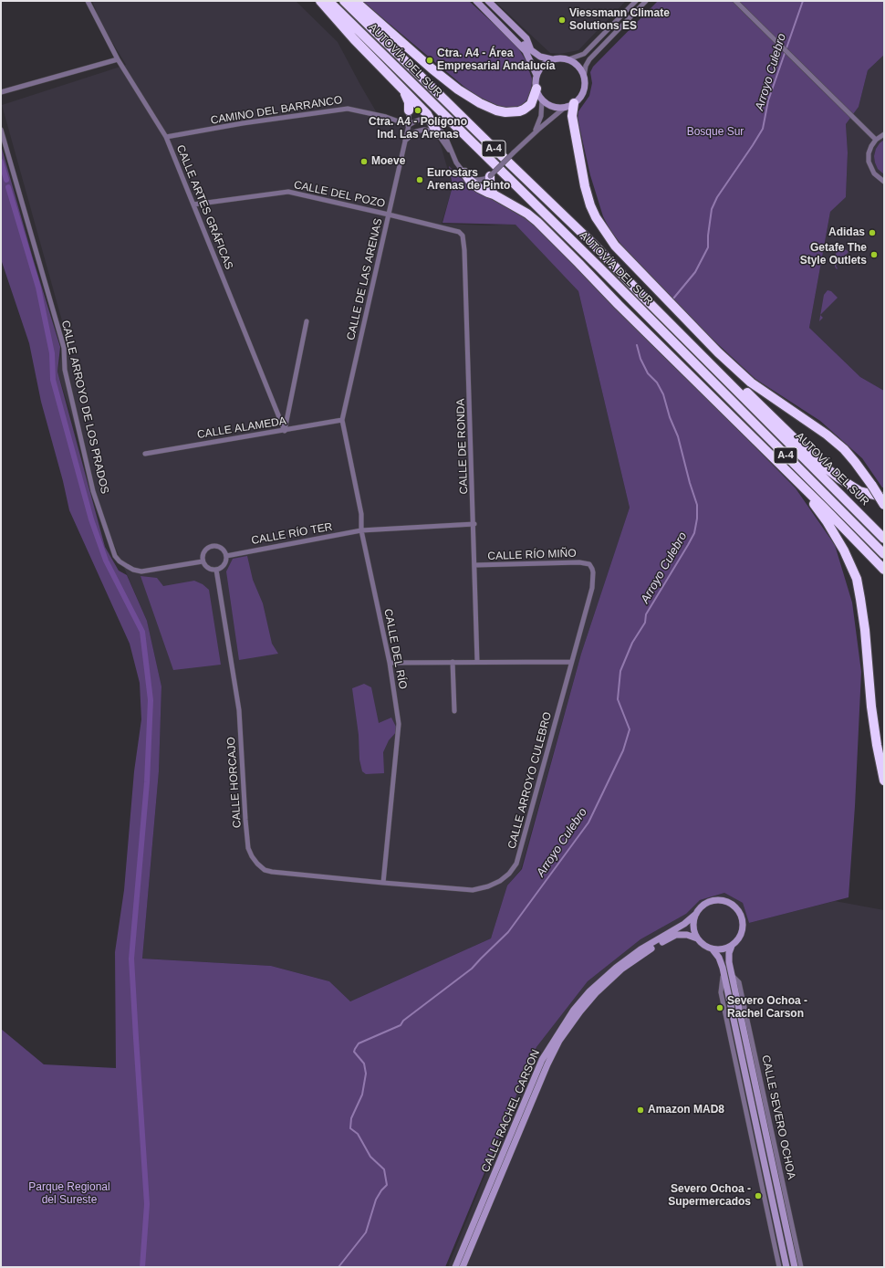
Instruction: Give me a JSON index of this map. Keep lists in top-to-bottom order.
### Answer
{
  "streets": {
    "highway": ["AUTOVÍA DEL SUR", "A-4"],
    "street": [
      "CAMINO DEL BARRANCO",
      "CALLE DEL POZO",
      "CALLE ARTES GRÁFICAS",
      "CALLE DE LAS ARENAS",
      "CALLE ARROYO DE LOS PRADOS",
      "CALLE ALAMEDA",
      "CALLE DE RONDA",
      "CALLE RÍO TER",
      "CALLE RÍO MIÑO",
      "CALLE DEL RÍO",
      "CALLE ARROYO CULEBRO",
      "CALLE HORCAJO",
      "CALLE RACHEL CARSON",
      "CALLE SEVERO OCHOA"
    ]
  },
  "crossings": [
    ["CAMINO DEL BARRANCO", "CALLE ARTES GRÁFICAS"],
    ["CAMINO DEL BARRANCO", "CALLE DE LAS ARENAS"],
    ["CALLE DEL POZO", "CALLE ARTES GRÁFICAS"],
    ["CALLE DEL POZO", "CALLE DE LAS ARENAS"],
    ["CALLE DEL POZO", "CALLE DE RONDA"],
    ["CALLE ARTES GRÁFICAS", "CALLE ALAMEDA"],
    ["CALLE DE LAS ARENAS", "CALLE ALAMEDA"],
    ["CALLE DE LAS ARENAS", "CALLE DEL RÍO"],
    ["CALLE ARROYO DE LOS PRADOS", "CALLE RÍO TER"],
    ["CALLE ARROYO DE LOS PRADOS", "CALLE HORCAJO"],
    ["CALLE ALAMEDA", "CALLE DEL RÍO"],
    ["CALLE DE RONDA", "CALLE RÍO TER"],
    ["CALLE DE RONDA", "CALLE RÍO MIÑO"],
    ["CALLE RÍO TER", "CALLE DEL RÍO"],
    ["CALLE RÍO TER", "CALLE HORCAJO"],
    ["CALLE RÍO MIÑO", "CALLE ARROYO CULEBRO"],
    ["CALLE DEL RÍO", "CALLE ARROYO CULEBRO"],
    ["CALLE DEL RÍO", "CALLE HORCAJO"],
    ["CALLE ARROYO CULEBRO", "CALLE HORCAJO"],
    ["CALLE RACHEL CARSON", "CALLE SEVERO OCHOA"]
  ],
  "water": ["Arroyo Culebro"],
  "parks": ["Bosque Sur", "Parque Regional del Sureste"],
  "places": [
    "Viessmann Climate Solutions ES",
    "Ctra. A4 - Área Empresarial Andalucía",
    "Ctra. A4 - Polígono Ind. Las Arenas",
    "Moeve",
    "Eurostars Arenas de Pinto",
    "Adidas",
    "Getafe The Style Outlets",
    "Severo Ochoa - Rachel Carson",
    "Amazon MAD8",
    "Severo Ochoa - Supermercados"
  ]
}
